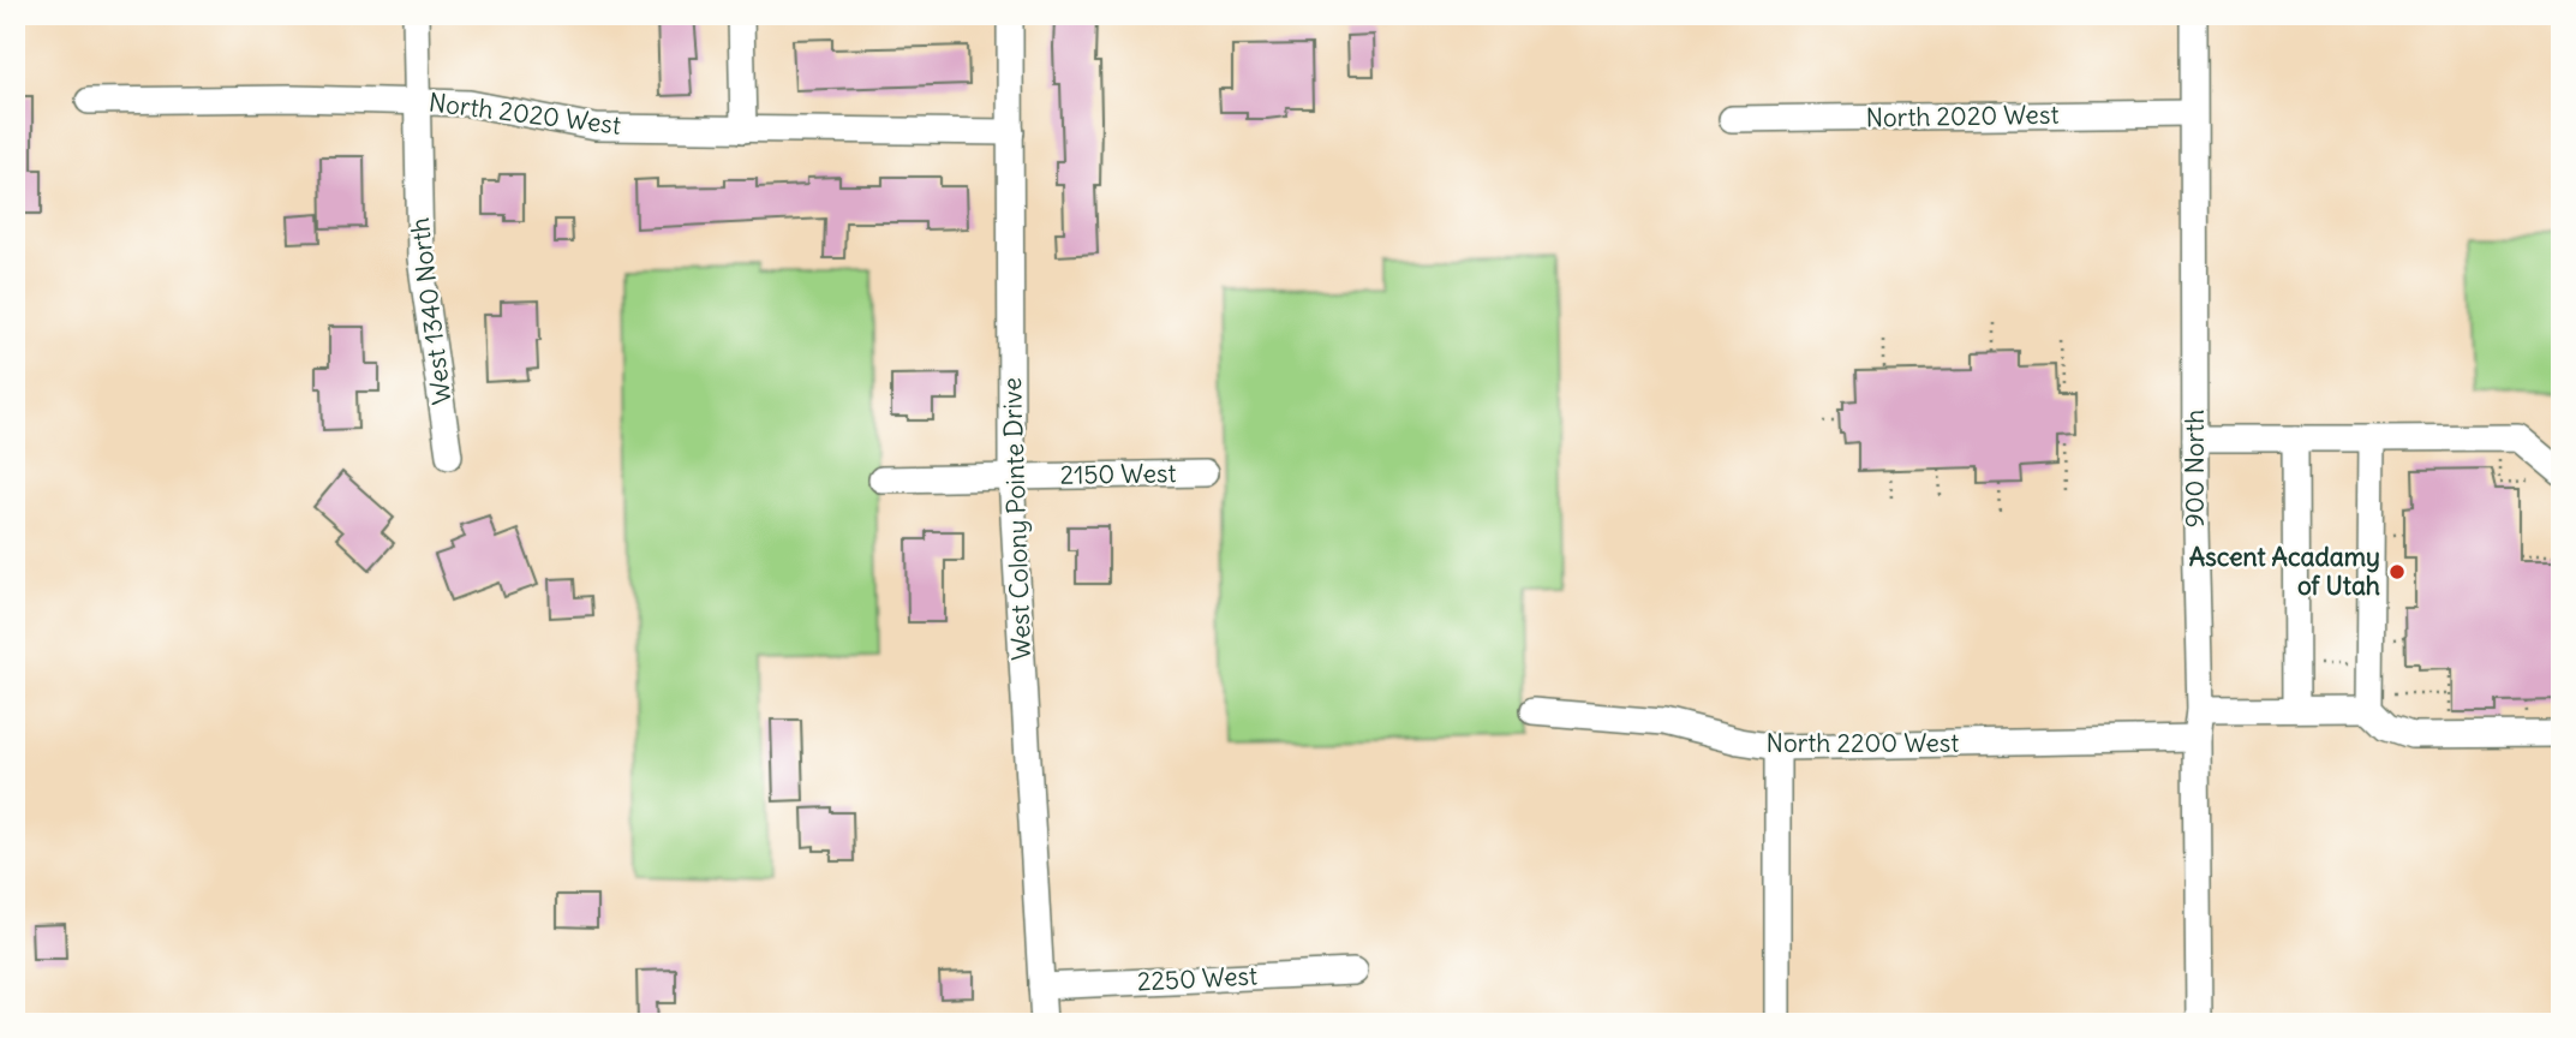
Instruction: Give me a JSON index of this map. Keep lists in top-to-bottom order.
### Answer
{
  "streets": {
    "street": [
      "North 2020 West",
      "West 1340 North",
      "900 North",
      "2150 West",
      "West Colony Pointe Drive",
      "North 2200 West",
      "2250 West"
    ]
  },
  "crossings": [
    ["North 2020 West", "West 1340 North"],
    ["North 2020 West", "900 North"],
    ["North 2020 West", "West Colony Pointe Drive"],
    ["900 North", "North 2200 West"],
    ["2150 West", "West Colony Pointe Drive"],
    ["West Colony Pointe Drive", "2250 West"]
  ],
  "places": ["Ascent Acadamy of Utah"]
}
